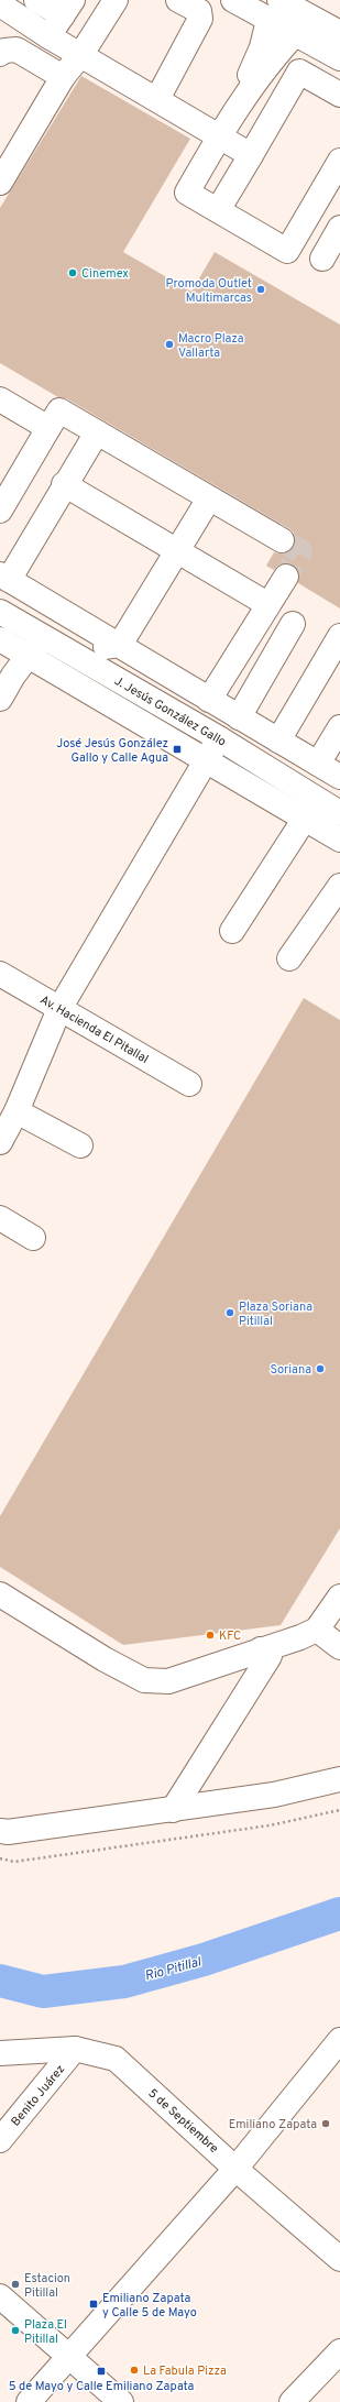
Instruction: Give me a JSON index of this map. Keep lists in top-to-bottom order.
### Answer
{
  "streets": {
    "street": [
      "J. Jesús González Gallo",
      "Av. Hacienda El Pitallal",
      "Benito Juárez",
      "5 de Septiembre"
    ]
  },
  "crossings": [
    ["Benito Juárez", "5 de Septiembre"]
  ],
  "water": ["Rio Pitillal"],
  "places": {
    "other": [
      "Cinemex",
      "Promoda Outlet Multimarcas",
      "Macro Plaza Vallarta",
      "Plaza Soriana Pitillal",
      "Soriana",
      "KFC",
      "Emiliano Zapata",
      "Estacion Pitillal",
      "Plaza El Pitillal",
      "La Fabula Pizza"
    ],
    "transit": ["José Jesús González Gallo y Calle Agua", "Emiliano Zapata y Calle 5 de Mayo", "5 de Mayo y Calle Emiliano Zapata"]
  }
}
